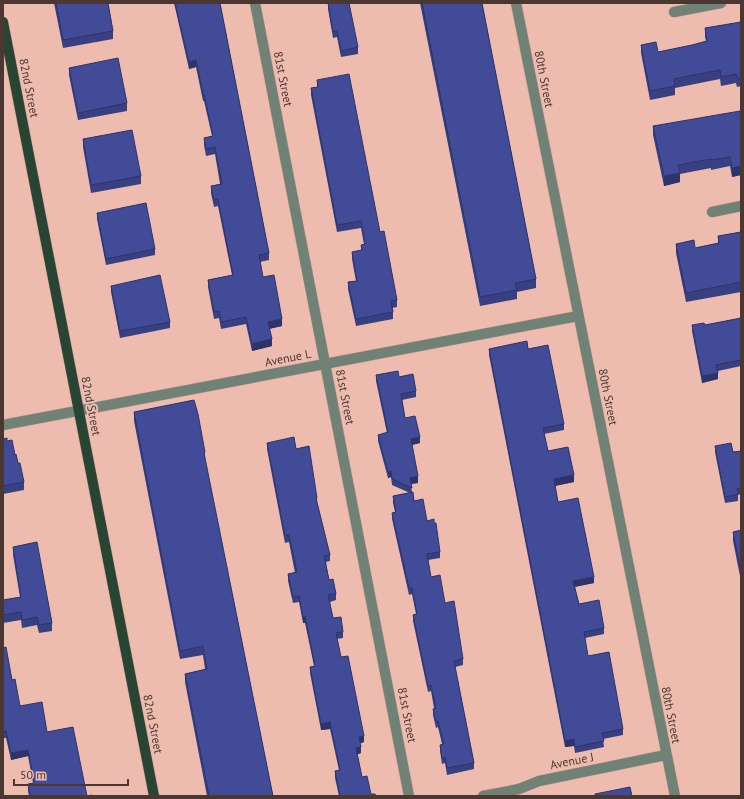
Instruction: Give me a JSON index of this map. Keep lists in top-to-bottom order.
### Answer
{
  "streets": {
    "main road": ["82nd Street"],
    "street": [
      "81st Street",
      "80th Street",
      "Avenue L",
      "Avenue J"
    ]
  },
  "crossings": [
    ["81st Street", "Avenue L"],
    ["80th Street", "Avenue L"],
    ["80th Street", "Avenue J"],
    ["82nd Street", "Avenue L"]
  ],
  "scale_bar": "50 m"
}
